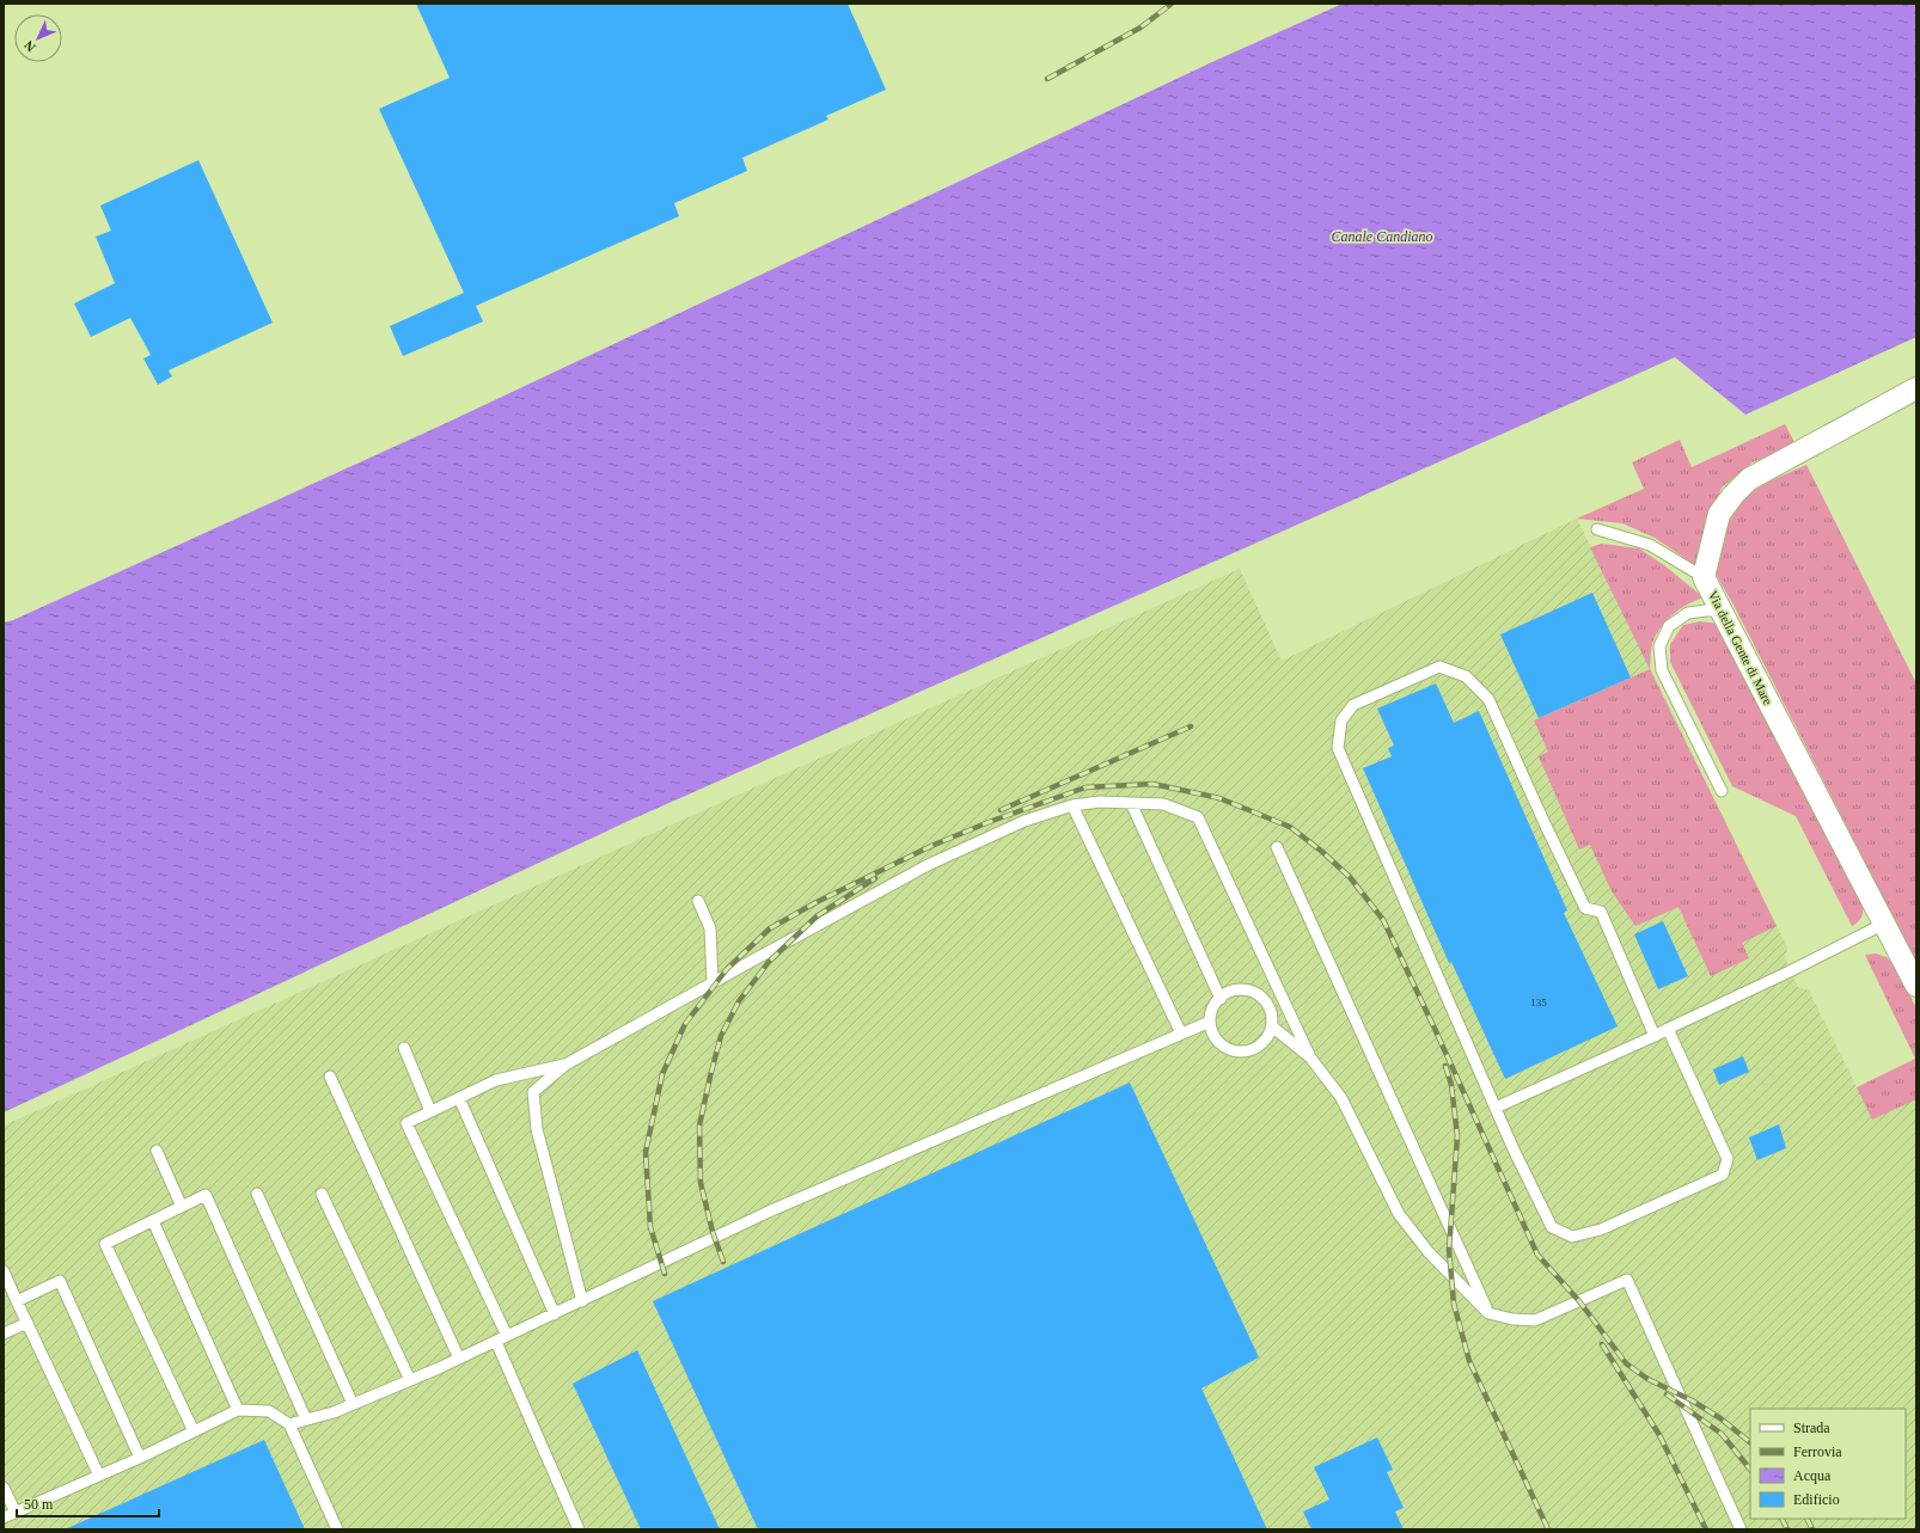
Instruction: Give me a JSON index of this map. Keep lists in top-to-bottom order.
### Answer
{
  "streets": {
    "street": ["Via della Gente di Mare"]
  },
  "water": ["Canale Candiano"],
  "house_numbers": ["135"],
  "legend": [
    "Strada",
    "Ferrovia",
    "Acqua",
    "Edificio"
  ],
  "scale_bar": "50 m",
  "north": "bottom left"
}
